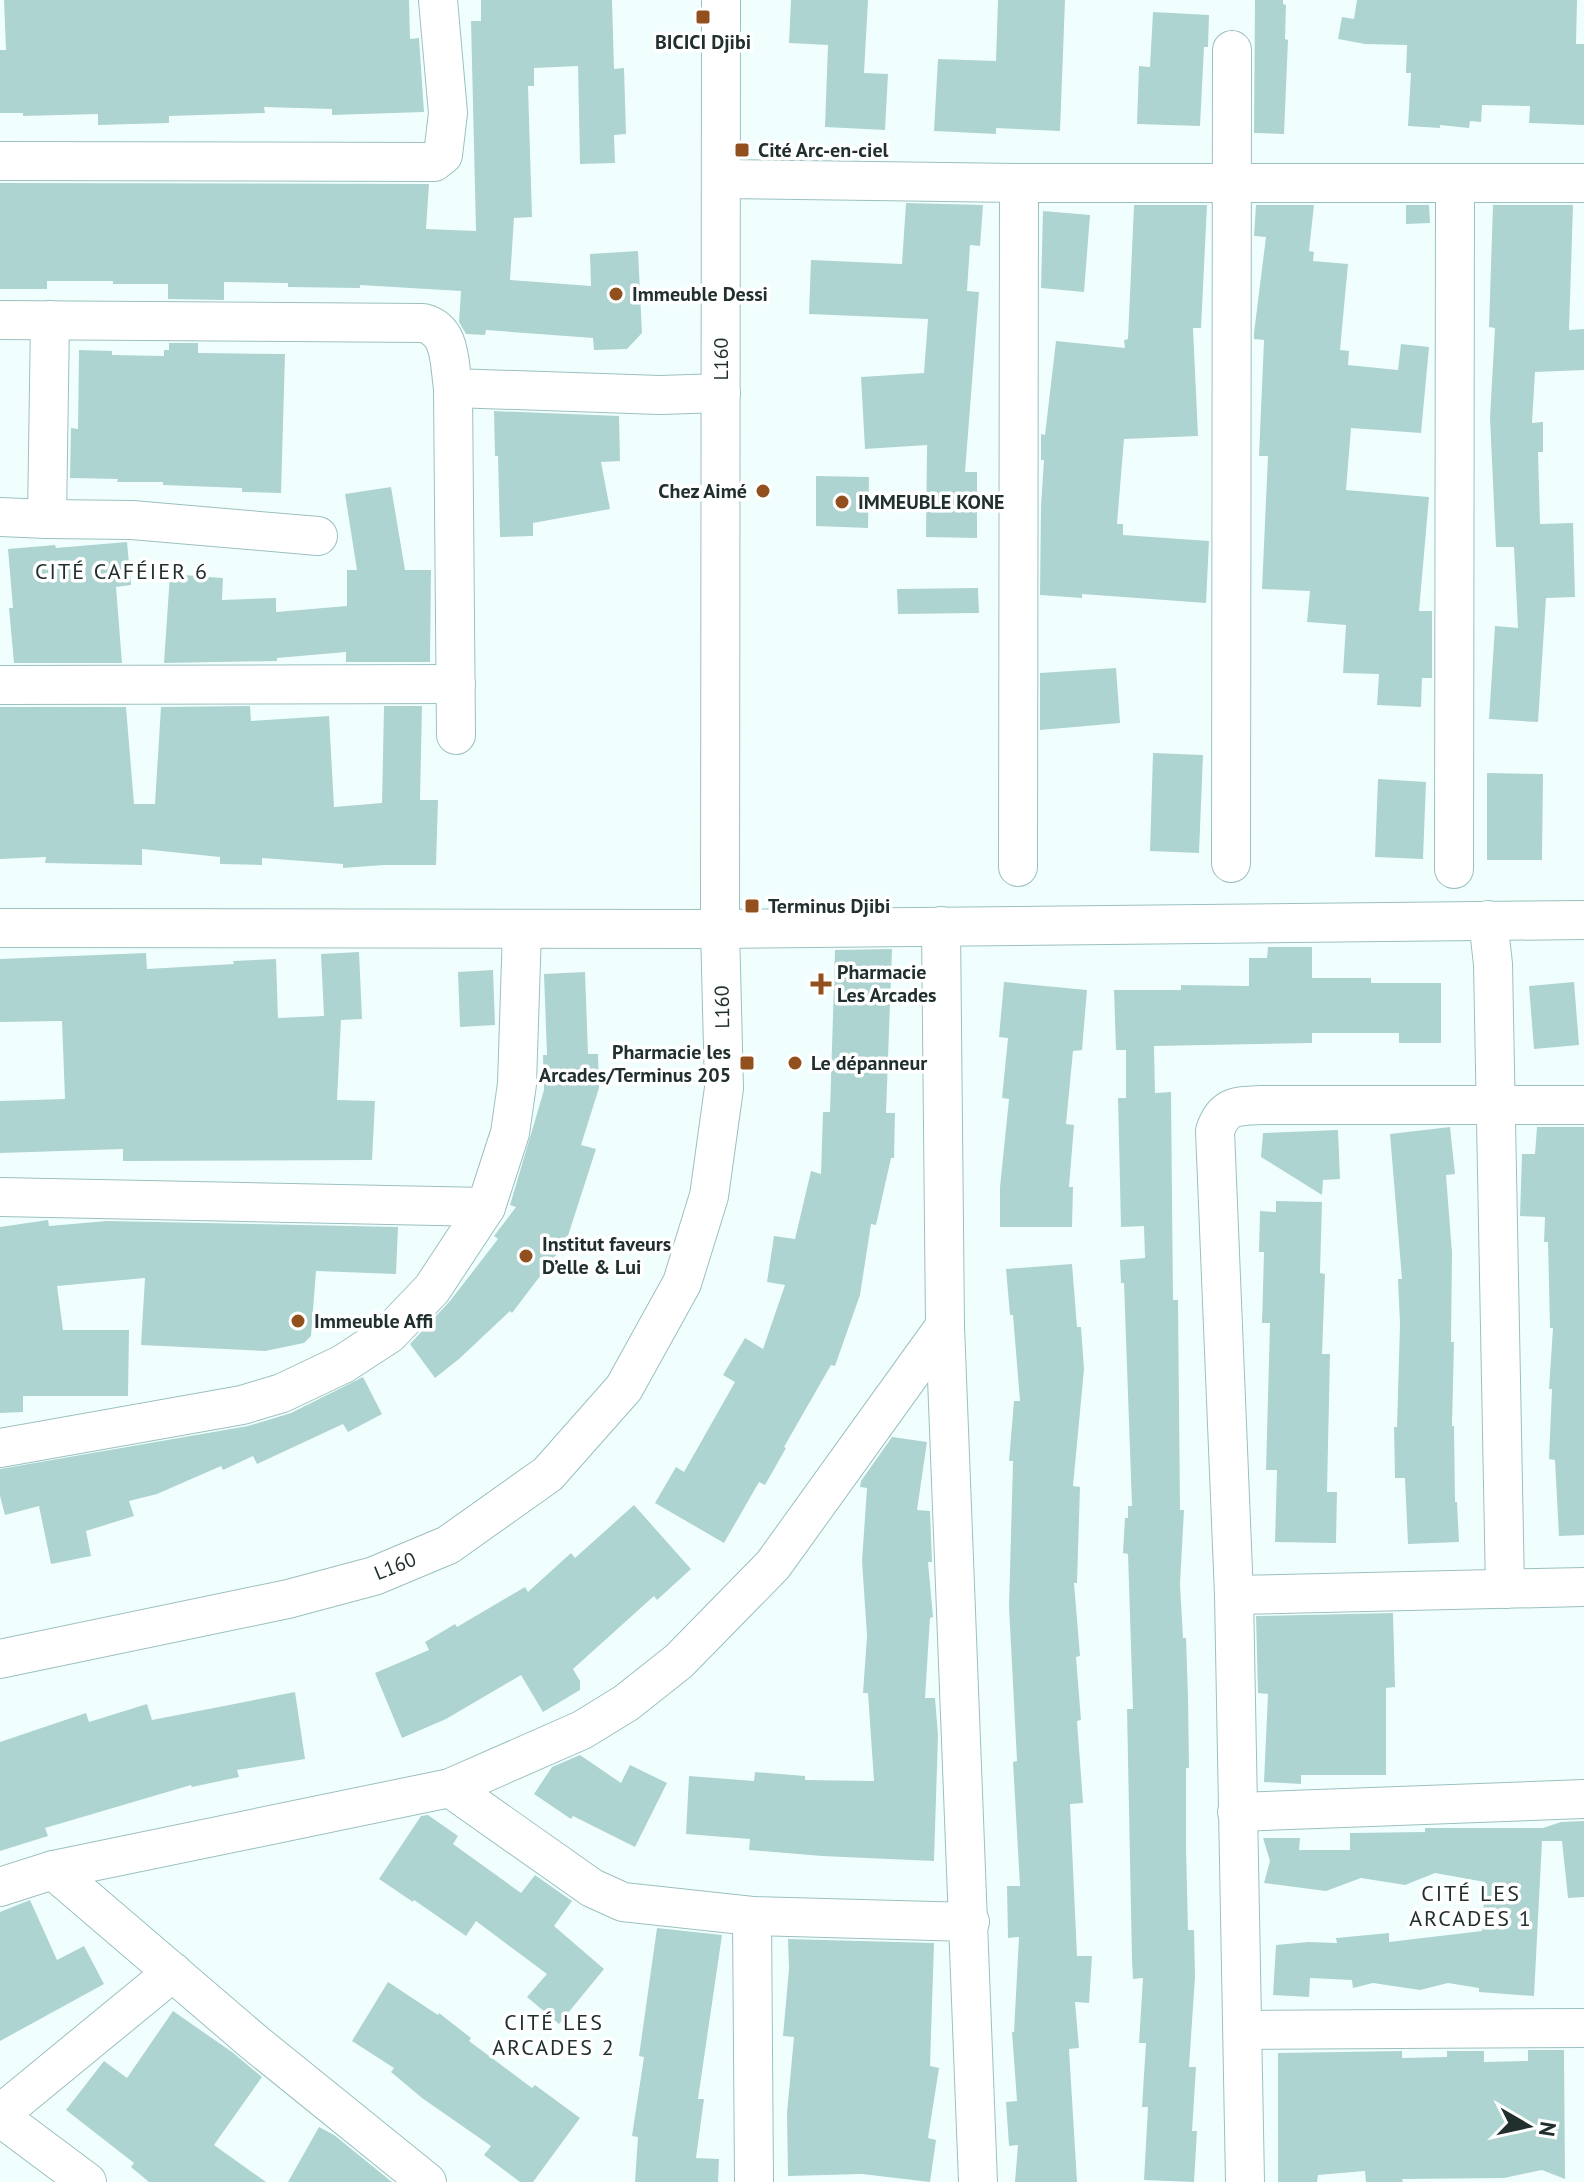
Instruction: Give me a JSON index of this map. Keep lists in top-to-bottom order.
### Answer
{
  "streets": {
    "street": ["L160"]
  },
  "districts": ["CITÉ CAFÉIER 6", "CITÉ LES ARCADES 1", "CITÉ LES ARCADES 2"],
  "places": {
    "transit": [
      "BICICI Djibi",
      "Cité Arc-en-ciel",
      "Terminus Djibi",
      "Pharmacie les Arcades/Terminus 205"
    ],
    "other": [
      "Immeuble Dessi",
      "Chez Aimé",
      "IMMEUBLE KONE",
      "Le dépanneur",
      "Institut faveurs D’elle & Lui",
      "Immeuble Affi"
    ],
    "health": ["Pharmacie Les Arcades"]
  },
  "north": "right"
}
